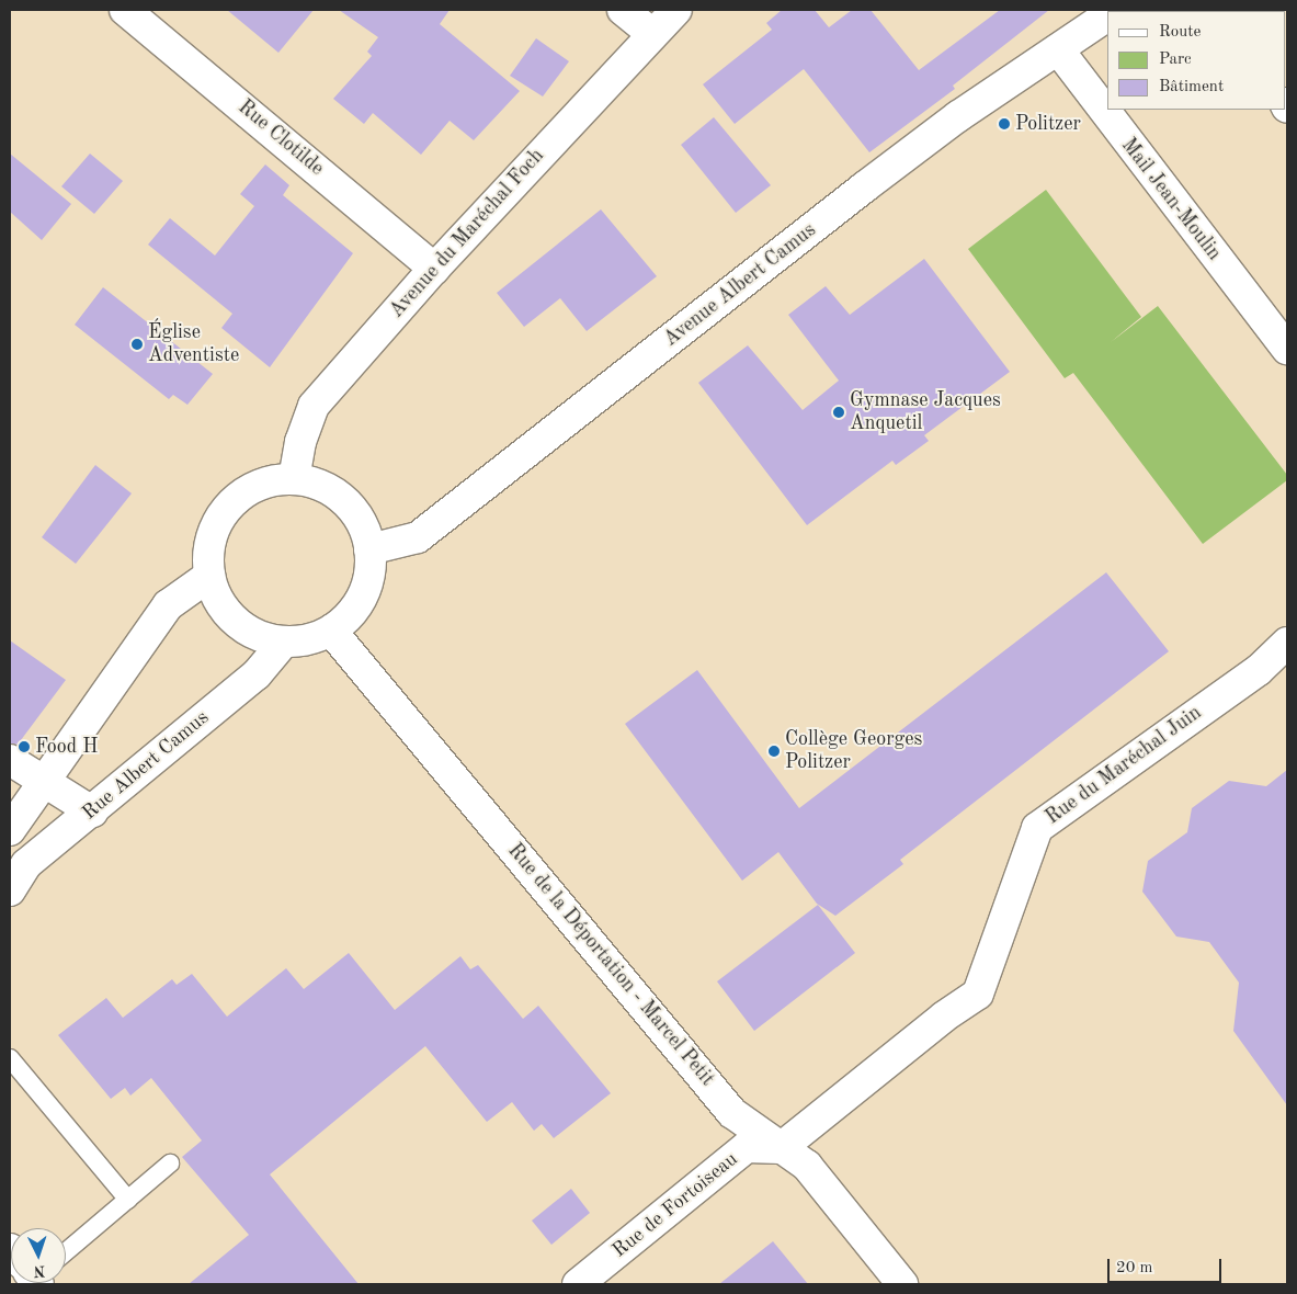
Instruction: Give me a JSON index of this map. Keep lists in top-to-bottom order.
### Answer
{
  "streets": {
    "street": [
      "Rue Clotilde",
      "Mail Jean-Moulin",
      "Avenue du Maréchal Foch",
      "Avenue Albert Camus",
      "Rue Albert Camus",
      "Rue du Maréchal Juin",
      "Rue de la Déportation - Marcel Petit",
      "Rue de Fortoiseau"
    ]
  },
  "crossings": [
    ["Rue Clotilde", "Avenue du Maréchal Foch"],
    ["Mail Jean-Moulin", "Avenue Albert Camus"],
    ["Avenue du Maréchal Foch", "Avenue Albert Camus"],
    ["Avenue du Maréchal Foch", "Rue Albert Camus"],
    ["Avenue du Maréchal Foch", "Rue de la Déportation - Marcel Petit"],
    ["Avenue Albert Camus", "Rue Albert Camus"],
    ["Avenue Albert Camus", "Rue de la Déportation - Marcel Petit"],
    ["Rue Albert Camus", "Rue de la Déportation - Marcel Petit"],
    ["Rue du Maréchal Juin", "Rue de la Déportation - Marcel Petit"],
    ["Rue du Maréchal Juin", "Rue de Fortoiseau"],
    ["Rue de la Déportation - Marcel Petit", "Rue de Fortoiseau"]
  ],
  "places": [
    "Politzer",
    "Église Adventiste",
    "Gymnase Jacques Anquetil",
    "Food H",
    "Collège Georges Politzer"
  ],
  "legend": ["Route", "Parc", "Bâtiment"],
  "scale_bar": "20 m",
  "north": "bottom"
}
